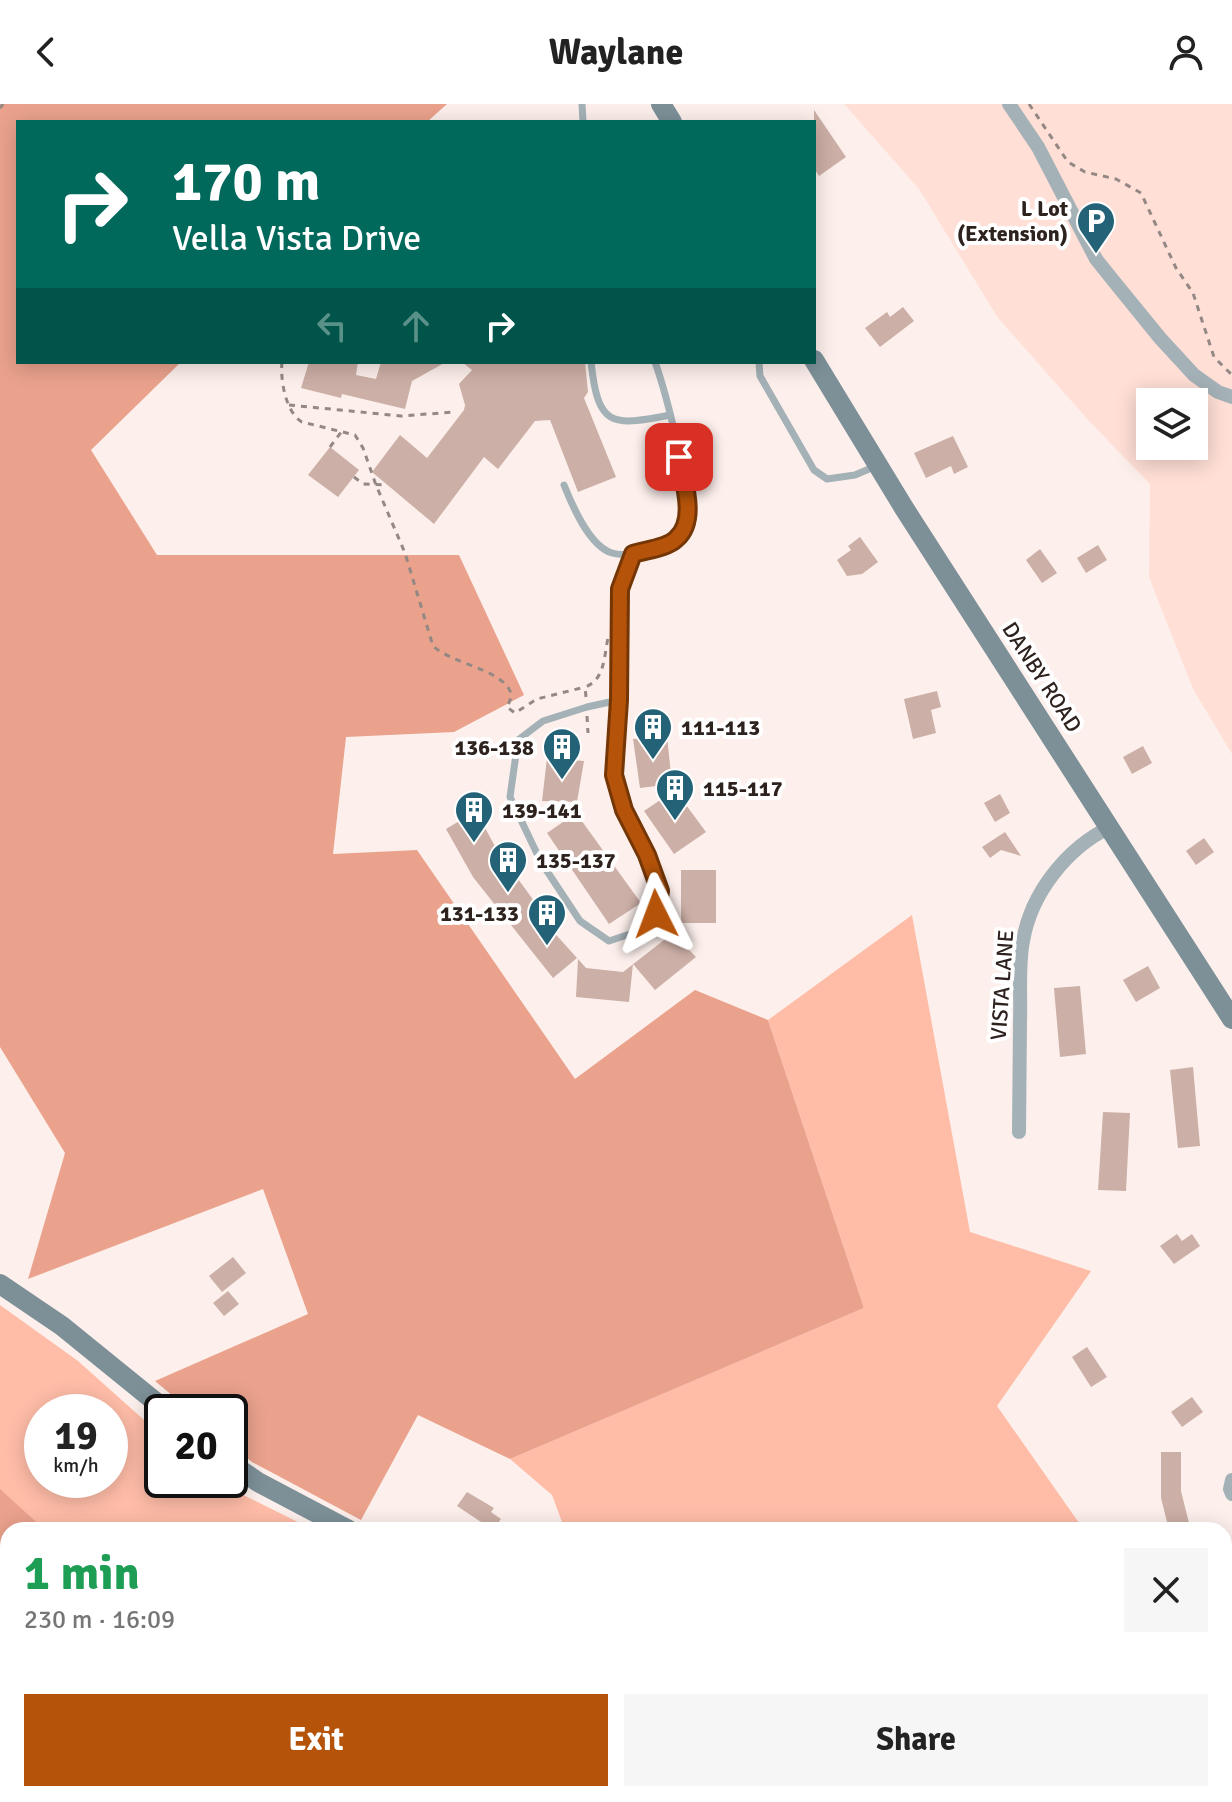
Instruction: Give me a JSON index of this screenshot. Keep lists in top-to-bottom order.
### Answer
{
  "streets": {
    "main road": ["DANBY ROAD"],
    "street": ["VISTA LANE"]
  },
  "crossings": [
    ["DANBY ROAD", "VISTA LANE"]
  ],
  "places": {
    "parking": ["L Lot (Extension)"],
    "building": [
      "111-113",
      "136-138",
      "115-117",
      "139-141",
      "135-137",
      "131-133"
    ]
  },
  "page": {
    "header": "Waylane",
    "turn": ["170 m", "Vella Vista Drive"],
    "speed": "19 km/h",
    "limit": "20",
    "heading": ["1 min", "230 m · 16:09"],
    "buttons": ["Exit", "Share"]
  }
}
